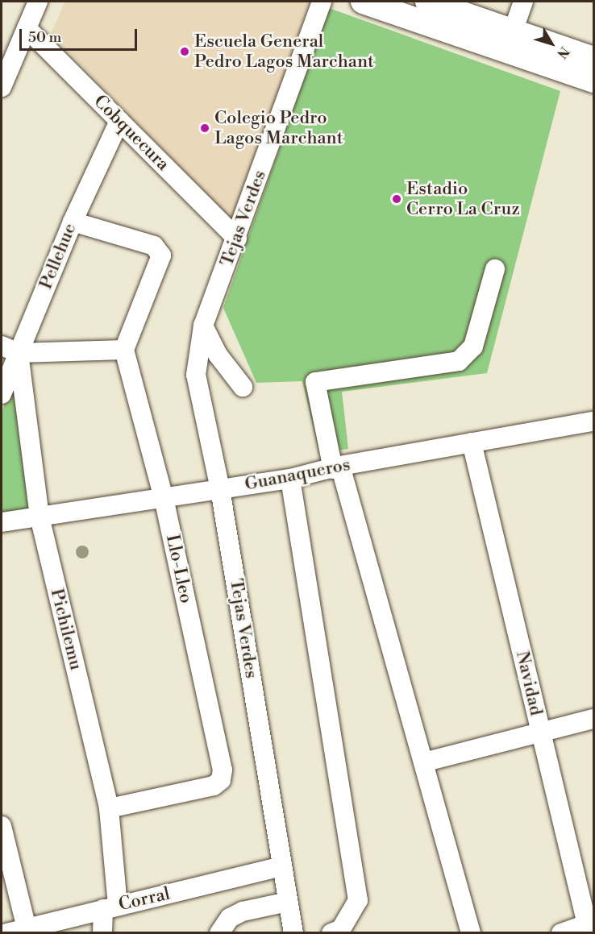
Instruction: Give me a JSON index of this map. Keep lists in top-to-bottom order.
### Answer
{
  "streets": {
    "street": [
      "Cobquecura",
      "Tejas Verdes",
      "Pellehue",
      "Guanaqueros",
      "Llo-Lleo",
      "Pichilemu",
      "Navidad",
      "Corral"
    ]
  },
  "crossings": [
    ["Cobquecura", "Tejas Verdes"],
    ["Cobquecura", "Pellehue"],
    ["Tejas Verdes", "Guanaqueros"],
    ["Tejas Verdes", "Corral"],
    ["Pellehue", "Pichilemu"],
    ["Guanaqueros", "Llo-Lleo"],
    ["Guanaqueros", "Pichilemu"],
    ["Guanaqueros", "Navidad"],
    ["Llo-Lleo", "Pichilemu"],
    ["Pichilemu", "Corral"]
  ],
  "places": ["Escuela General Pedro Lagos Marchant", "Colegio Pedro Lagos Marchant", "Estadio Cerro La Cruz"],
  "scale_bar": "50 m",
  "north": "bottom right"
}
